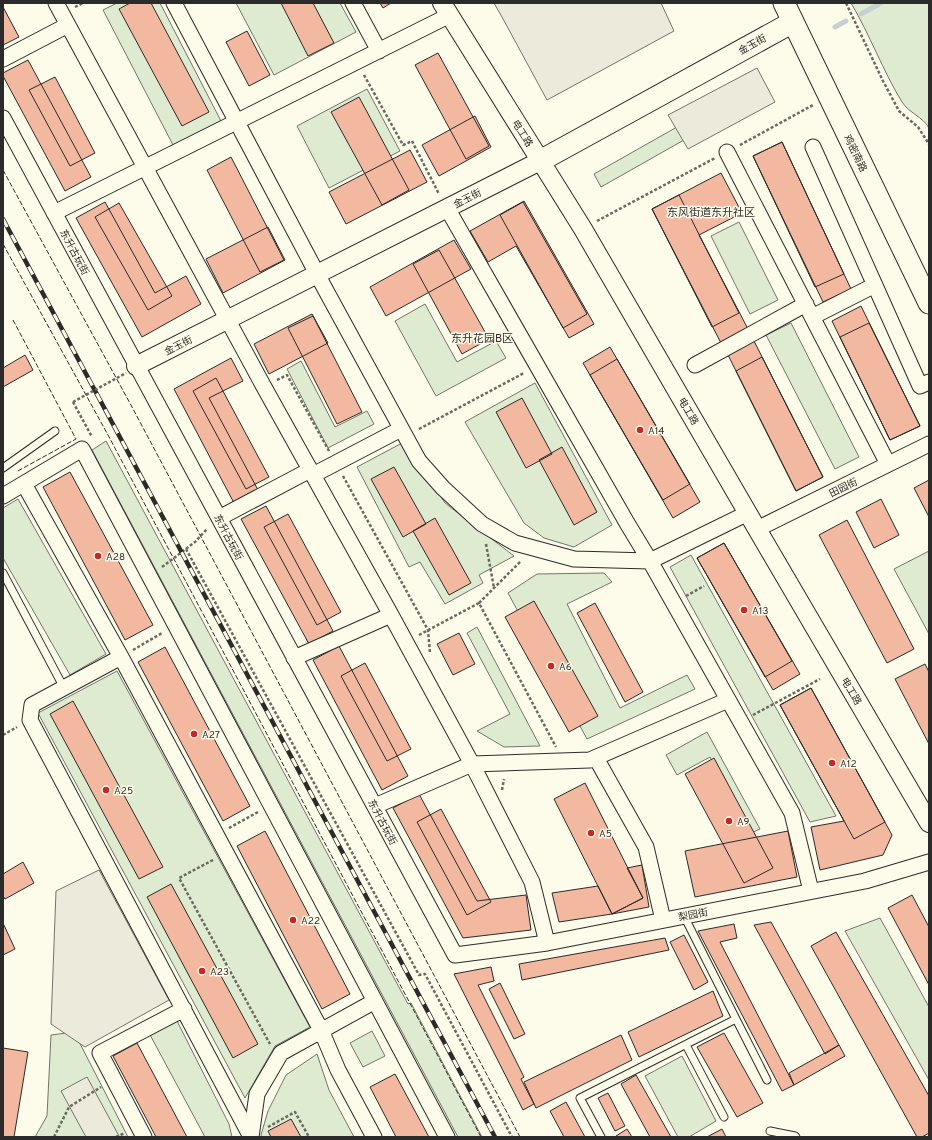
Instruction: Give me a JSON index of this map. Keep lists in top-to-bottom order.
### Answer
{
  "streets": {
    "main road": ["金玉街", "鸡密南路"],
    "street": [
      "电工路",
      "东升古玩街",
      "田园街",
      "梨园街"
    ]
  },
  "crossings": [
    ["金玉街", "电工路"],
    ["金玉街", "鸡密南路"],
    ["金玉街", "东升古玩街"],
    ["电工路", "田园街"],
    ["东升古玩街", "梨园街"]
  ],
  "districts": ["东风街道东升社区", "东升花园B区"],
  "places": [
    "A14",
    "A28",
    "A13",
    "A6",
    "A27",
    "A12",
    "A25",
    "A9",
    "A5",
    "A22",
    "A23"
  ]
}
